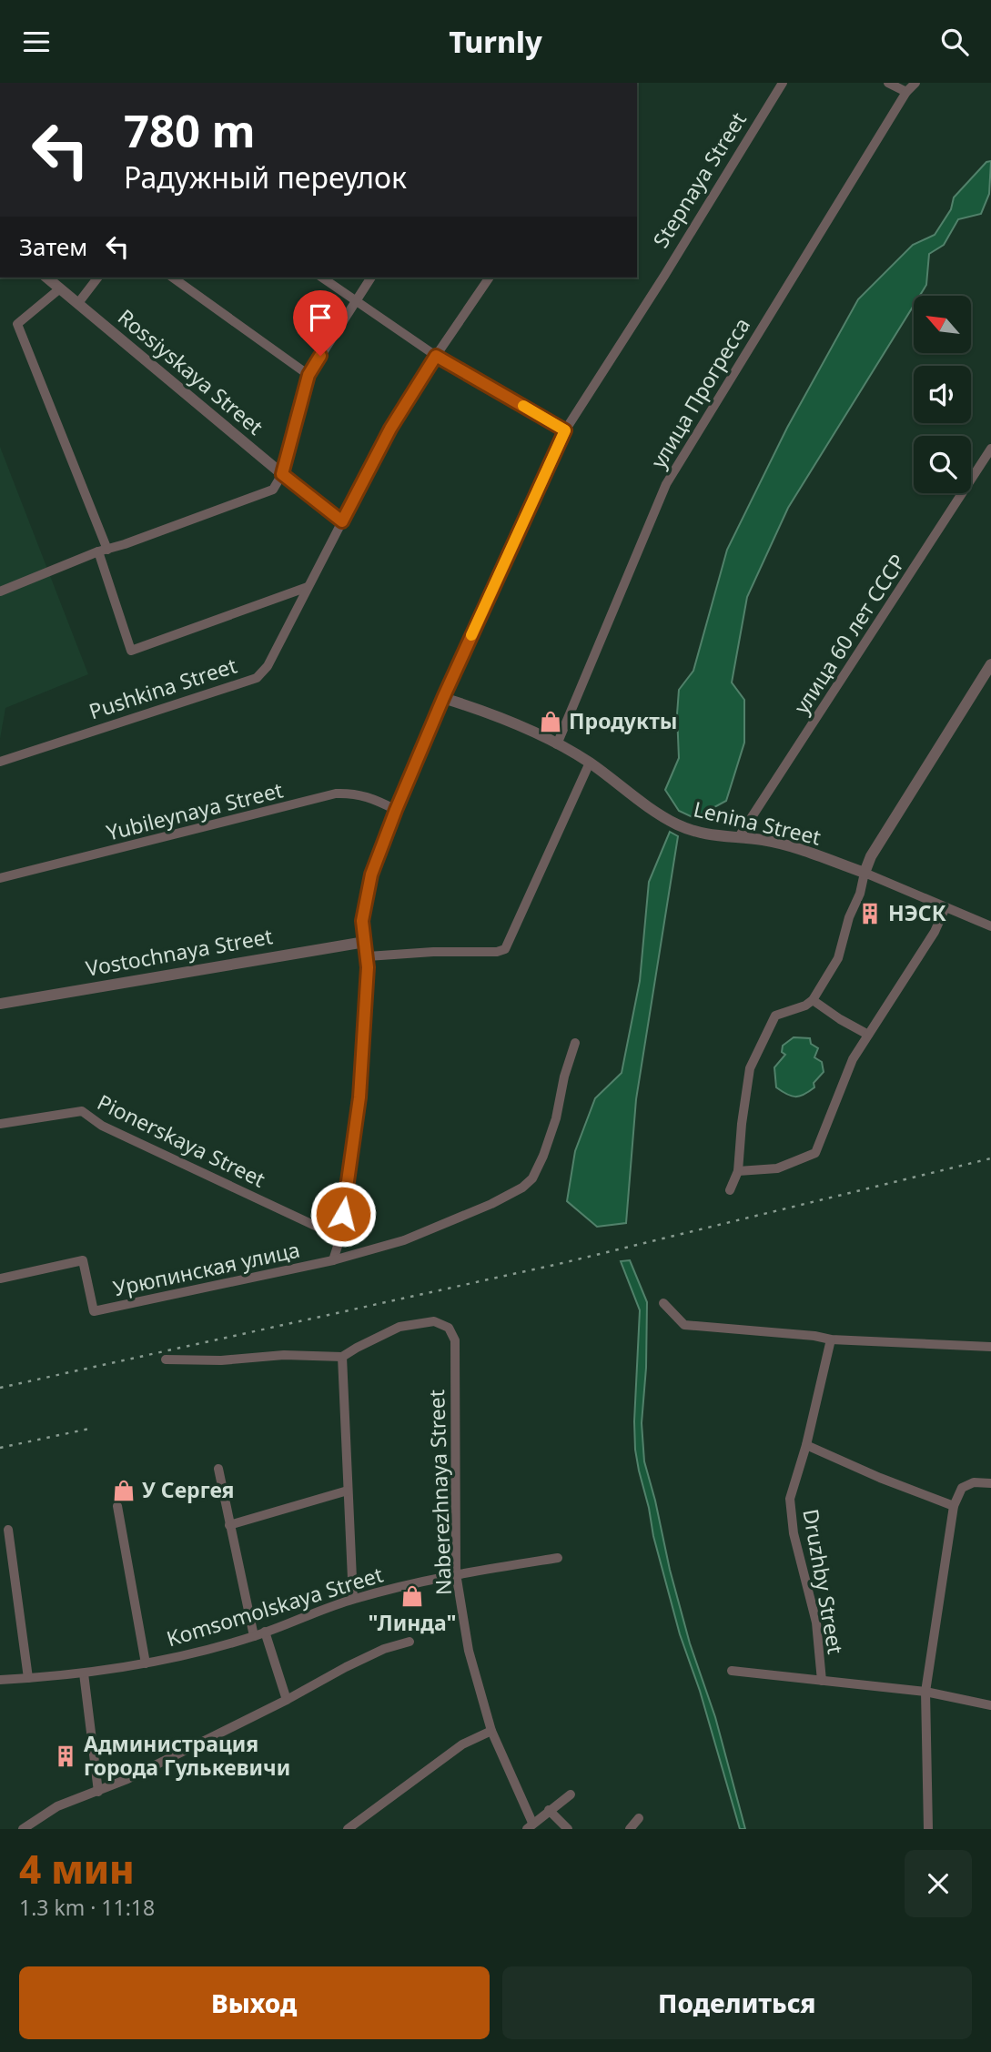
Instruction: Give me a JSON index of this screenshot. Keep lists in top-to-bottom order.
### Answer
{
  "streets": {
    "street": [
      "Stepnaya Street",
      "Rossiyskaya Street",
      "улица Прогресса",
      "улица 60 лет СССР",
      "Pushkina Street",
      "Yubileynaya Street",
      "Lenina Street",
      "Vostochnaya Street",
      "Pionerskaya Street",
      "Урюпинская улица",
      "Naberezhnaya Street",
      "Druzhby Street",
      "Komsomolskaya Street"
    ]
  },
  "crossings": [
    ["Stepnaya Street", "Yubileynaya Street"],
    ["Stepnaya Street", "Lenina Street"],
    ["Stepnaya Street", "Vostochnaya Street"],
    ["Stepnaya Street", "Pionerskaya Street"],
    ["Stepnaya Street", "Урюпинская улица"],
    ["Rossiyskaya Street", "Pushkina Street"],
    ["улица Прогресса", "Lenina Street"],
    ["улица 60 лет СССР", "Lenina Street"],
    ["Naberezhnaya Street", "Komsomolskaya Street"]
  ],
  "places": {
    "shop": ["Продукты", "У Сергея", "\"Линда\""],
    "building": ["НЭСК", "Администрация города Гулькевичи"]
  },
  "north": "top left",
  "page": {
    "header": "Turnly",
    "turn": ["780 m", "Радужный переулок"],
    "then": "Затем",
    "heading": ["4 мин", "1.3 km · 11:18"],
    "buttons": ["Выход", "Поделиться"]
  }
}
